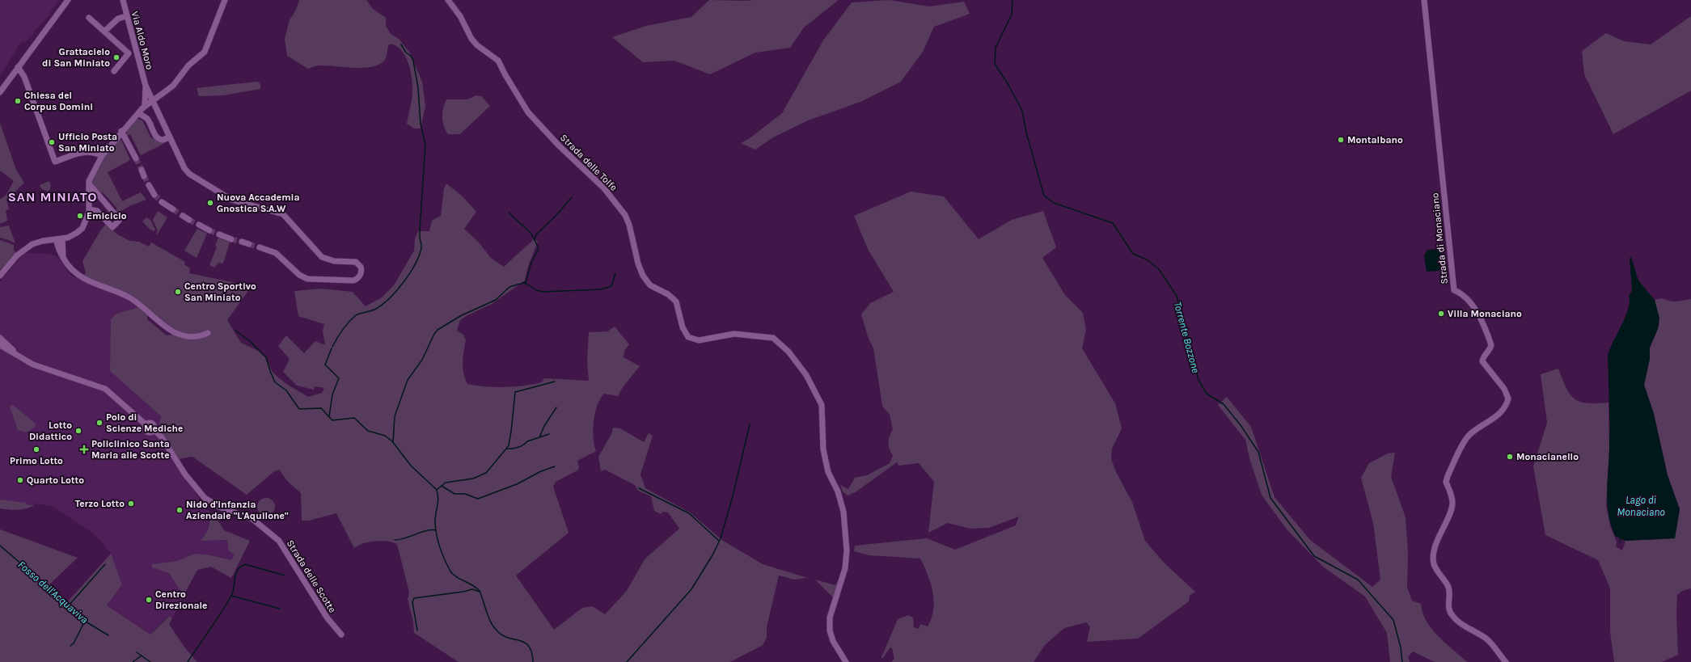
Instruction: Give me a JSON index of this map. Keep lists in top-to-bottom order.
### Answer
{
  "streets": {
    "street": [
      "Via Aldo Moro",
      "Strada delle Tolfe",
      "Strada di Monaciano",
      "Strada delle Scotte"
    ]
  },
  "districts": ["SAN MINIATO"],
  "water": ["Torrente Bozzone", "Lago di Monaciano", "Fosso dell'Acquaviva"],
  "places": {
    "other": [
      "Grattacielo di San Miniato",
      "Chiesa del Corpus Domini",
      "Montalbano",
      "Ufficio Posta San Miniato",
      "Nuova Accademia Gnostica S.A.W",
      "Emiciclo",
      "Centro Sportivo San Miniato",
      "Villa Monaciano",
      "Polo di Scienze Mediche",
      "Lotto Didattico",
      "Primo Lotto",
      "Monacianello",
      "Quarto Lotto",
      "Terzo Lotto",
      "Nido d'infanzia Aziendale \"L'Aquilone\"",
      "Centro Direzionale"
    ],
    "health": ["Policlinico Santa Maria alle Scotte"]
  }
}
